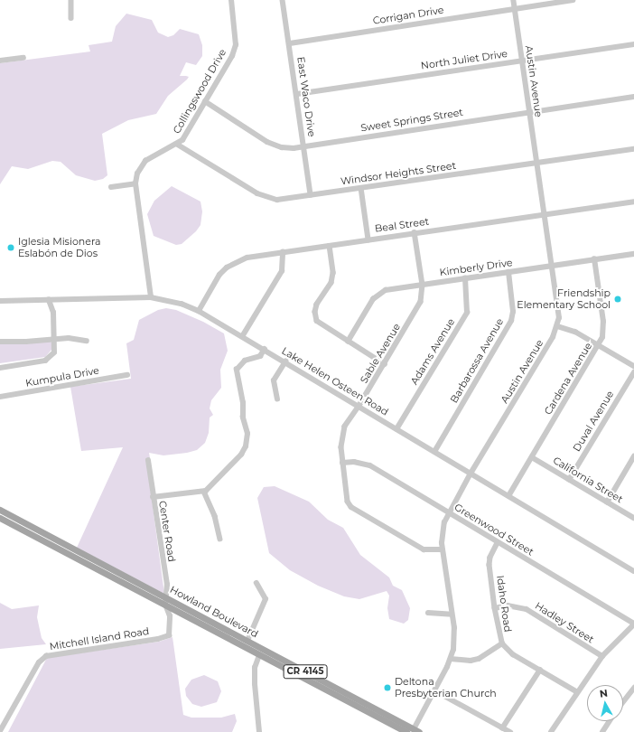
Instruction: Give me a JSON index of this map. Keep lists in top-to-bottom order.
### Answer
{
  "streets": {
    "main road": ["Howland Boulevard", "CR 4145"],
    "street": [
      "Corrigan Drive",
      "North Juliet Drive",
      "Austin Avenue",
      "Collingswood Drive",
      "East Waco Drive",
      "Sweet Springs Street",
      "Windsor Heights Street",
      "Beal Street",
      "Kimberly Drive",
      "Adams Avenue",
      "Sable Avenue",
      "Barbarossa Avenue",
      "Kumpula Drive",
      "Cardena Avenue",
      "Lake Helen Osteen Road",
      "Duval Avenue",
      "California Street",
      "Greenwood Street",
      "Center Road",
      "Idaho Road",
      "Hadley Street",
      "Mitchell Island Road"
    ]
  },
  "crossings": [
    ["Corrigan Drive", "Austin Avenue"],
    ["Corrigan Drive", "East Waco Drive"],
    ["North Juliet Drive", "Austin Avenue"],
    ["North Juliet Drive", "East Waco Drive"],
    ["Austin Avenue", "Sweet Springs Street"],
    ["Austin Avenue", "Windsor Heights Street"],
    ["Austin Avenue", "Beal Street"],
    ["Austin Avenue", "Kimberly Drive"],
    ["Austin Avenue", "Sable Avenue"],
    ["Austin Avenue", "Lake Helen Osteen Road"],
    ["Austin Avenue", "Greenwood Street"],
    ["Austin Avenue", "Howland Boulevard"],
    ["Collingswood Drive", "Sweet Springs Street"],
    ["Collingswood Drive", "Windsor Heights Street"],
    ["Collingswood Drive", "Lake Helen Osteen Road"],
    ["East Waco Drive", "Sweet Springs Street"],
    ["East Waco Drive", "Windsor Heights Street"],
    ["Beal Street", "Sable Avenue"],
    ["Beal Street", "Lake Helen Osteen Road"],
    ["Kimberly Drive", "Adams Avenue"],
    ["Kimberly Drive", "Sable Avenue"],
    ["Kimberly Drive", "Barbarossa Avenue"],
    ["Kimberly Drive", "Cardena Avenue"],
    ["Adams Avenue", "Lake Helen Osteen Road"],
    ["Sable Avenue", "Lake Helen Osteen Road"],
    ["Sable Avenue", "Greenwood Street"],
    ["Barbarossa Avenue", "Lake Helen Osteen Road"],
    ["Cardena Avenue", "Lake Helen Osteen Road"],
    ["Cardena Avenue", "California Street"],
    ["Duval Avenue", "California Street"],
    ["Greenwood Street", "Idaho Road"],
    ["Center Road", "Howland Boulevard"],
    ["Center Road", "Mitchell Island Road"],
    ["Idaho Road", "Hadley Street"],
    ["Howland Boulevard", "Mitchell Island Road"]
  ],
  "places": ["Iglesia Misionera Eslabón de Dios", "Friendship Elementary School", "Deltona Presbyterian Church"],
  "north": "top"
}
